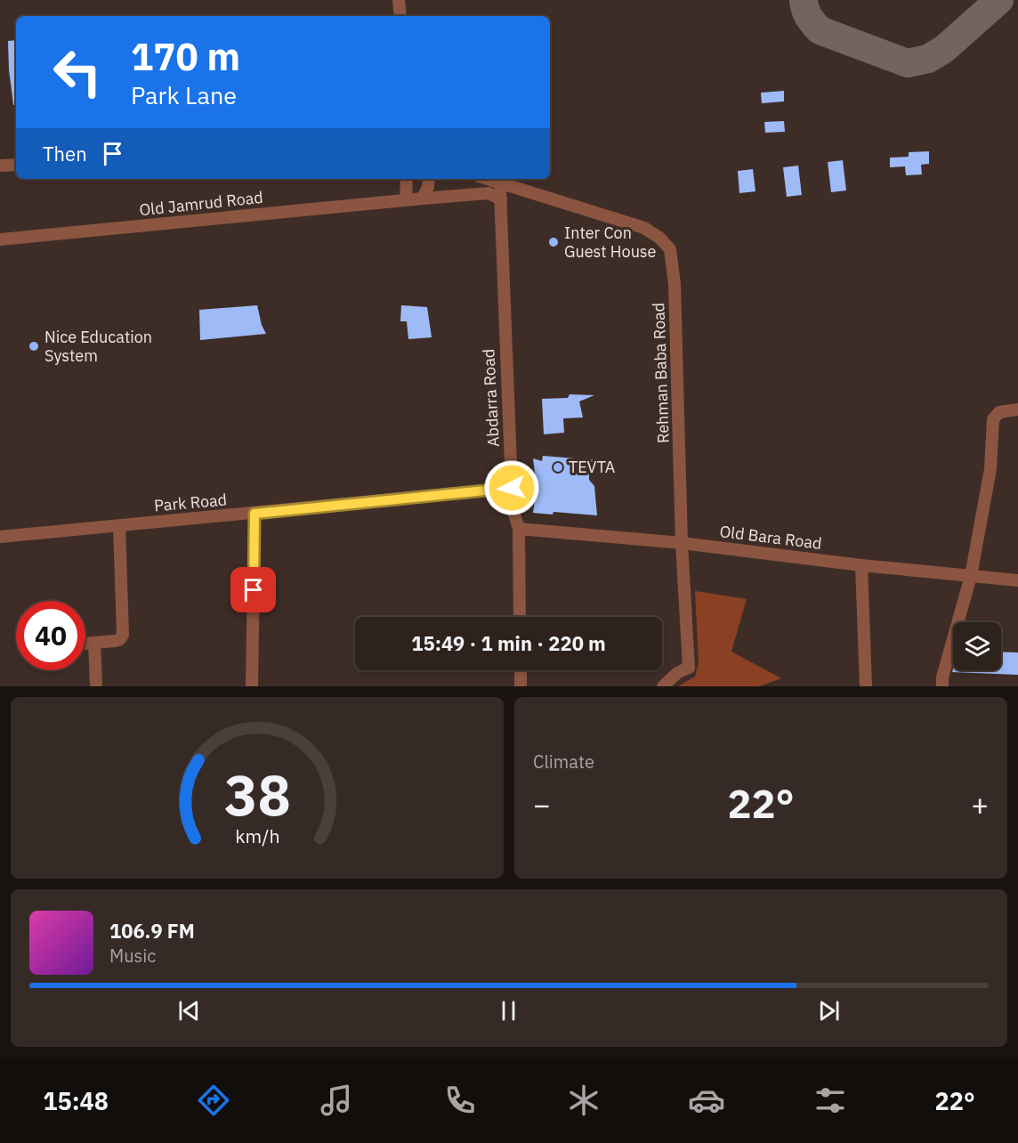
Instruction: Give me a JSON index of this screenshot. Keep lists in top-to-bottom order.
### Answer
{
  "streets": {
    "street": [
      "Old Jamrud Road",
      "Rehman Baba Road",
      "Abdarra Road",
      "Park Road",
      "Old Bara Road"
    ]
  },
  "crossings": [
    ["Old Jamrud Road", "Abdarra Road"],
    ["Rehman Baba Road", "Old Bara Road"],
    ["Abdarra Road", "Park Road"],
    ["Abdarra Road", "Old Bara Road"]
  ],
  "places": ["Inter Con Guest House", "Nice Education System", "TEVTA"],
  "page": {
    "turn": ["170 m", "Park Lane"],
    "then": "Then",
    "limit": "40",
    "trip": "15:49 · 1 min · 220 m",
    "tile": "Climate",
    "heat": ["−", "22°", "+"],
    "song": ["106.9 FM", "Music"],
    "tabs": ["15:48", "22°"],
    "gauge": ["38", "km/h"]
  }
}
